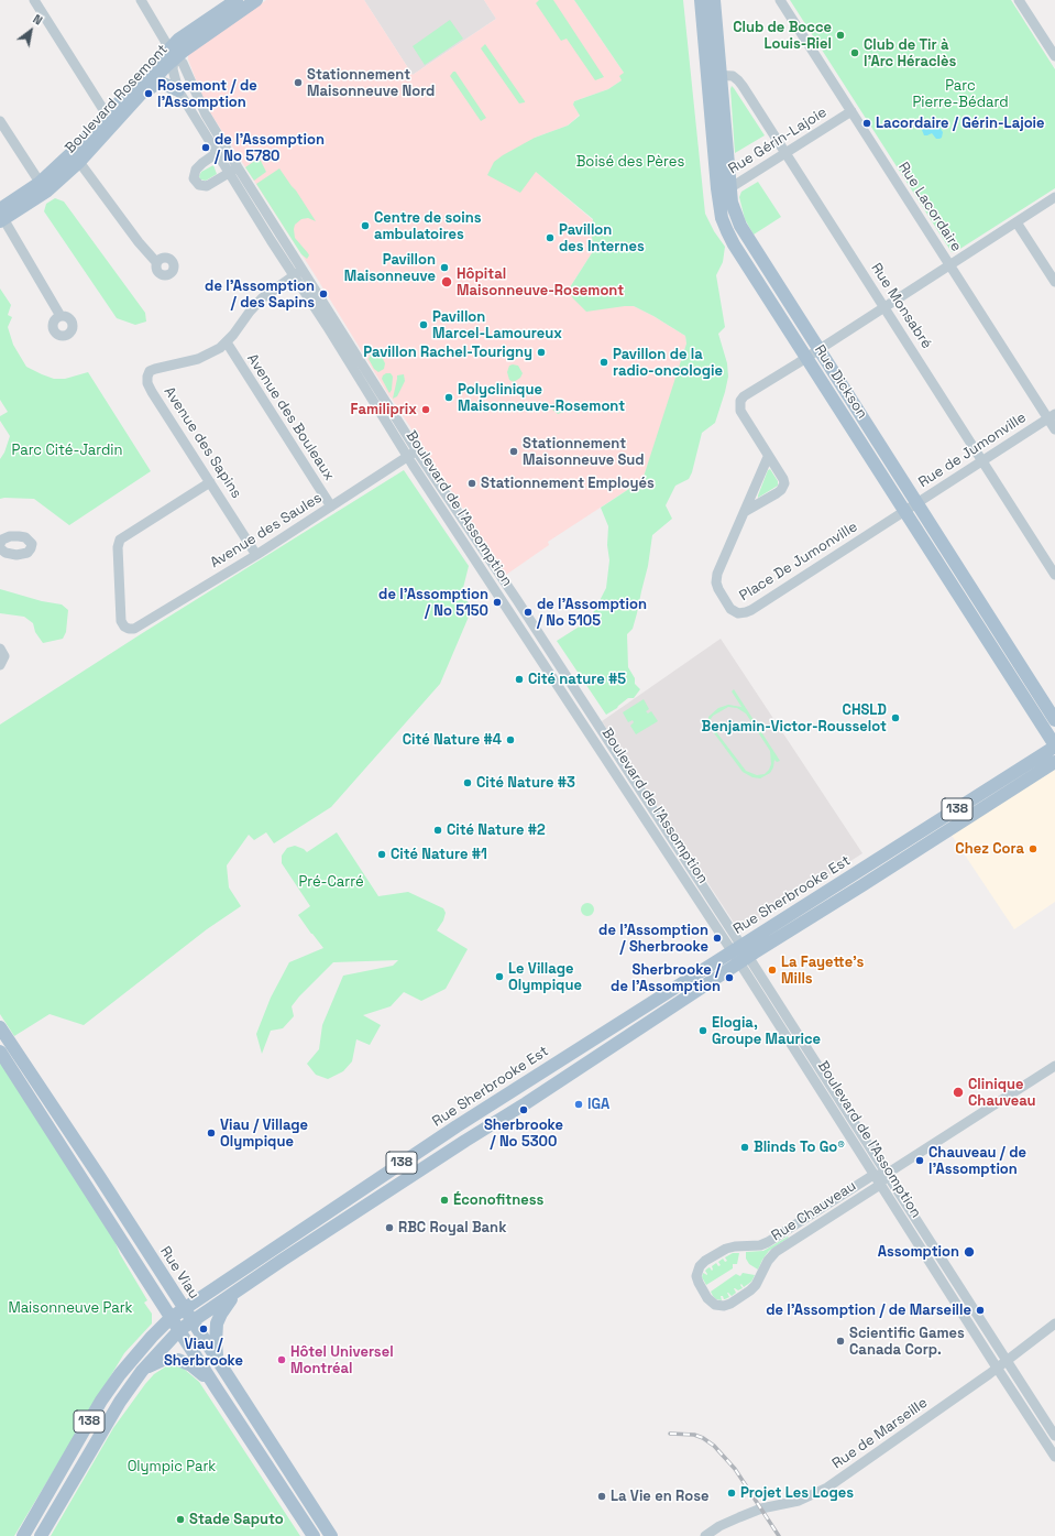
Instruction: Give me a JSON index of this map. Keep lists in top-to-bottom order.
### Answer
{
  "streets": {
    "main road": [
      "Boulevard Rosemont",
      "Rue Dickson",
      "138",
      "Rue Sherbrooke Est",
      "Rue Viau"
    ],
    "street": [
      "Rue Gérin-Lajoie",
      "Rue Lacordaire",
      "Rue Monsabré",
      "Avenue des Bouleaux",
      "Avenue des Sapins",
      "Rue de Jumonville",
      "Boulevard de l'Assomption",
      "Avenue des Saules",
      "Place De Jumonville",
      "Rue Chauveau",
      "Rue de Marseille"
    ]
  },
  "crossings": [
    ["Boulevard Rosemont", "Boulevard de l'Assomption"],
    ["Rue Gérin-Lajoie", "Rue Lacordaire"],
    ["Rue Gérin-Lajoie", "Rue Monsabré"],
    ["Rue Gérin-Lajoie", "Rue Dickson"],
    ["Rue Lacordaire", "Rue de Jumonville"],
    ["Rue Monsabré", "Rue Dickson"],
    ["Rue Monsabré", "Rue de Jumonville"],
    ["Rue Dickson", "Rue de Jumonville"],
    ["Rue Dickson", "Place De Jumonville"],
    ["Rue Dickson", "Rue Sherbrooke Est"],
    ["Avenue des Bouleaux", "Avenue des Sapins"],
    ["Avenue des Bouleaux", "Avenue des Saules"],
    ["Avenue des Sapins", "Boulevard de l'Assomption"],
    ["Avenue des Sapins", "Avenue des Saules"],
    ["Rue de Jumonville", "Place De Jumonville"],
    ["Boulevard de l'Assomption", "Avenue des Saules"],
    ["Boulevard de l'Assomption", "Rue Sherbrooke Est"],
    ["Boulevard de l'Assomption", "Rue Chauveau"],
    ["Boulevard de l'Assomption", "Rue de Marseille"],
    ["Rue Sherbrooke Est", "Rue Viau"]
  ],
  "parks": [
    "Parc Pierre-Bédard",
    "Boisé des Pères",
    "Parc Cité-Jardin",
    "Pré-Carré",
    "Maisonneuve Park",
    "Olympic Park"
  ],
  "places": [
    "Club de Bocce Louis-Riel",
    "Club de Tir à l'Arc Héraclès",
    "Stationnement Maisonneuve Nord",
    "Rosemont / de l'Assomption",
    "Lacordaire / Gérin-Lajoie",
    "de l'Assomption / No 5780",
    "Centre de soins ambulatoires",
    "Pavillon des Internes",
    "Pavillon Maisonneuve",
    "Hôpital Maisonneuve-Rosemont",
    "de l'Assomption / des Sapins",
    "Pavillon Marcel-Lamoureux",
    "Pavillon Rachel-Tourigny",
    "Pavillon de la radio-oncologie",
    "Polyclinique Maisonneuve-Rosemont",
    "Familiprix",
    "Stationnement Maisonneuve Sud",
    "Stationnement Employés",
    "de l'Assomption / No 5150",
    "de l'Assomption / No 5105",
    "Cité nature #5",
    "CHSLD Benjamin-Victor-Rousselot",
    "Cité Nature #4",
    "Cité Nature #3",
    "Cité Nature #2",
    "Chez Cora",
    "Cité Nature #1",
    "de l'Assomption / Sherbrooke",
    "La Fayette's Mills",
    "Le Village Olympique",
    "Sherbrooke / de l'Assomption",
    "Elogia, Groupe Maurice",
    "Clinique Chauveau",
    "IGA",
    "Sherbrooke / No 5300",
    "Viau / Village Olympique",
    "Blinds To Go®",
    "Chauveau / de l'Assomption",
    "Éconofitness",
    "RBC Royal Bank",
    "Assomption",
    "de l'Assomption / de Marseille",
    "Viau / Sherbrooke",
    "Scientific Games Canada Corp.",
    "Hôtel Universel Montréal",
    "Projet Les Loges",
    "La Vie en Rose",
    "Stade Saputo"
  ],
  "north": "top right"
}
